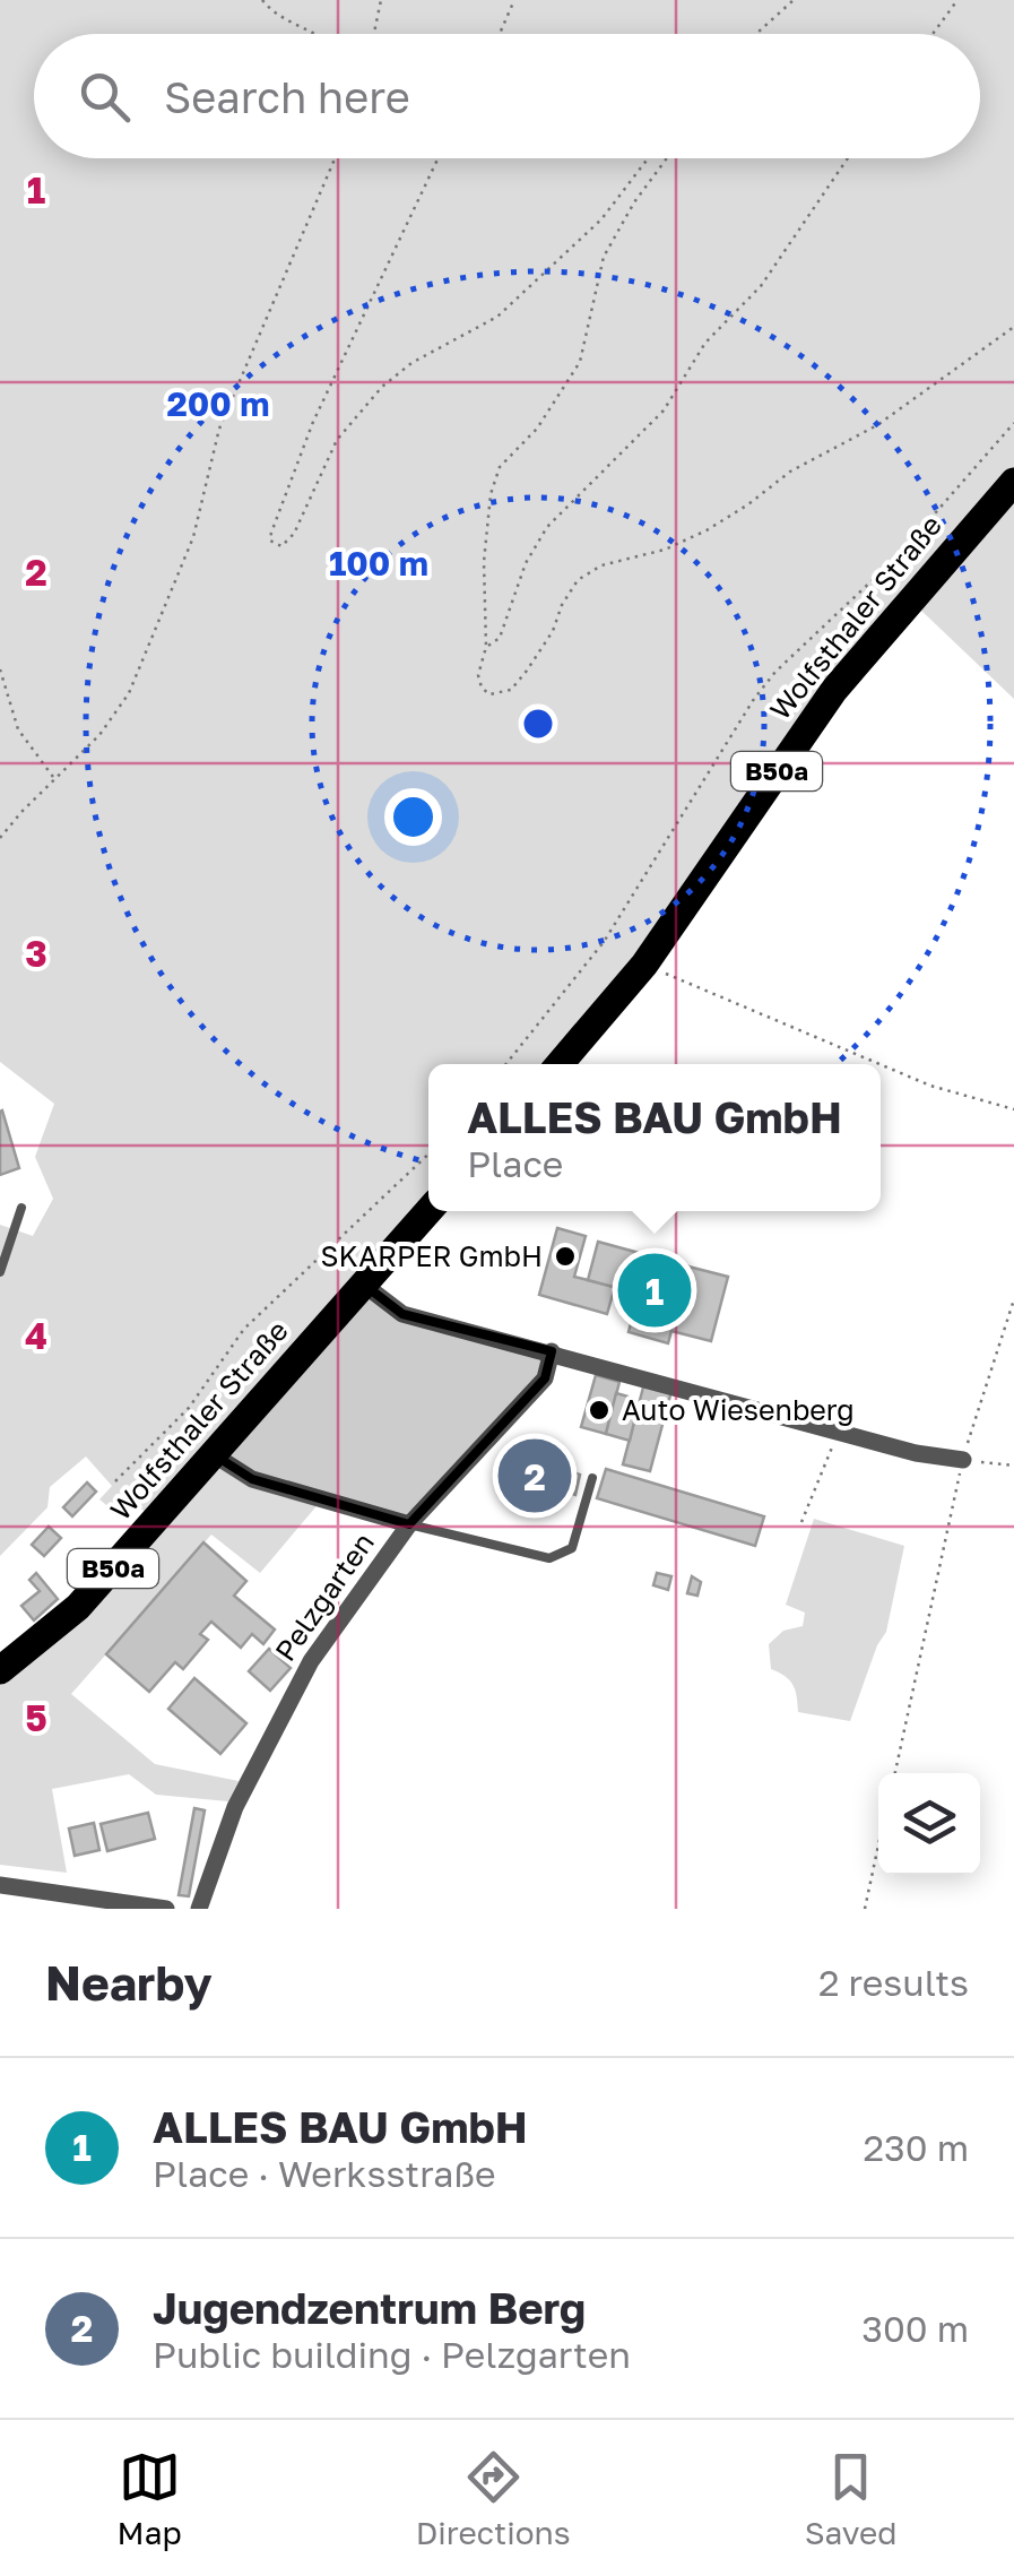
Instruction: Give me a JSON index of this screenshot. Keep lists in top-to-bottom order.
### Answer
{
  "streets": {
    "main road": ["Wolfsthaler Straße", "B50a"],
    "street": ["Pelzgarten"]
  },
  "places": ["SKARPER GmbH", "Auto Wiesenberg"],
  "page": {
    "search": "Search here",
    "popup": ["ALLES BAU GmbH", "Place"],
    "pins": ["1", "2"],
    "heading": ["Nearby", "2 results"],
    "list": [
      {
        "mark": "1",
        "name": "ALLES BAU GmbH",
        "note": "Place · Werksstraße",
        "value": "230 m"
      },
      {
        "mark": "2",
        "name": "Jugendzentrum Berg",
        "note": "Public building · Pelzgarten",
        "value": "300 m"
      }
    ],
    "nav": ["Map", "Directions", "Saved"]
  },
  "grid": {
    "rows": [
      "1",
      "2",
      "3",
      "4",
      "5"
    ]
  },
  "rings": ["200 m", "100 m"]
}
